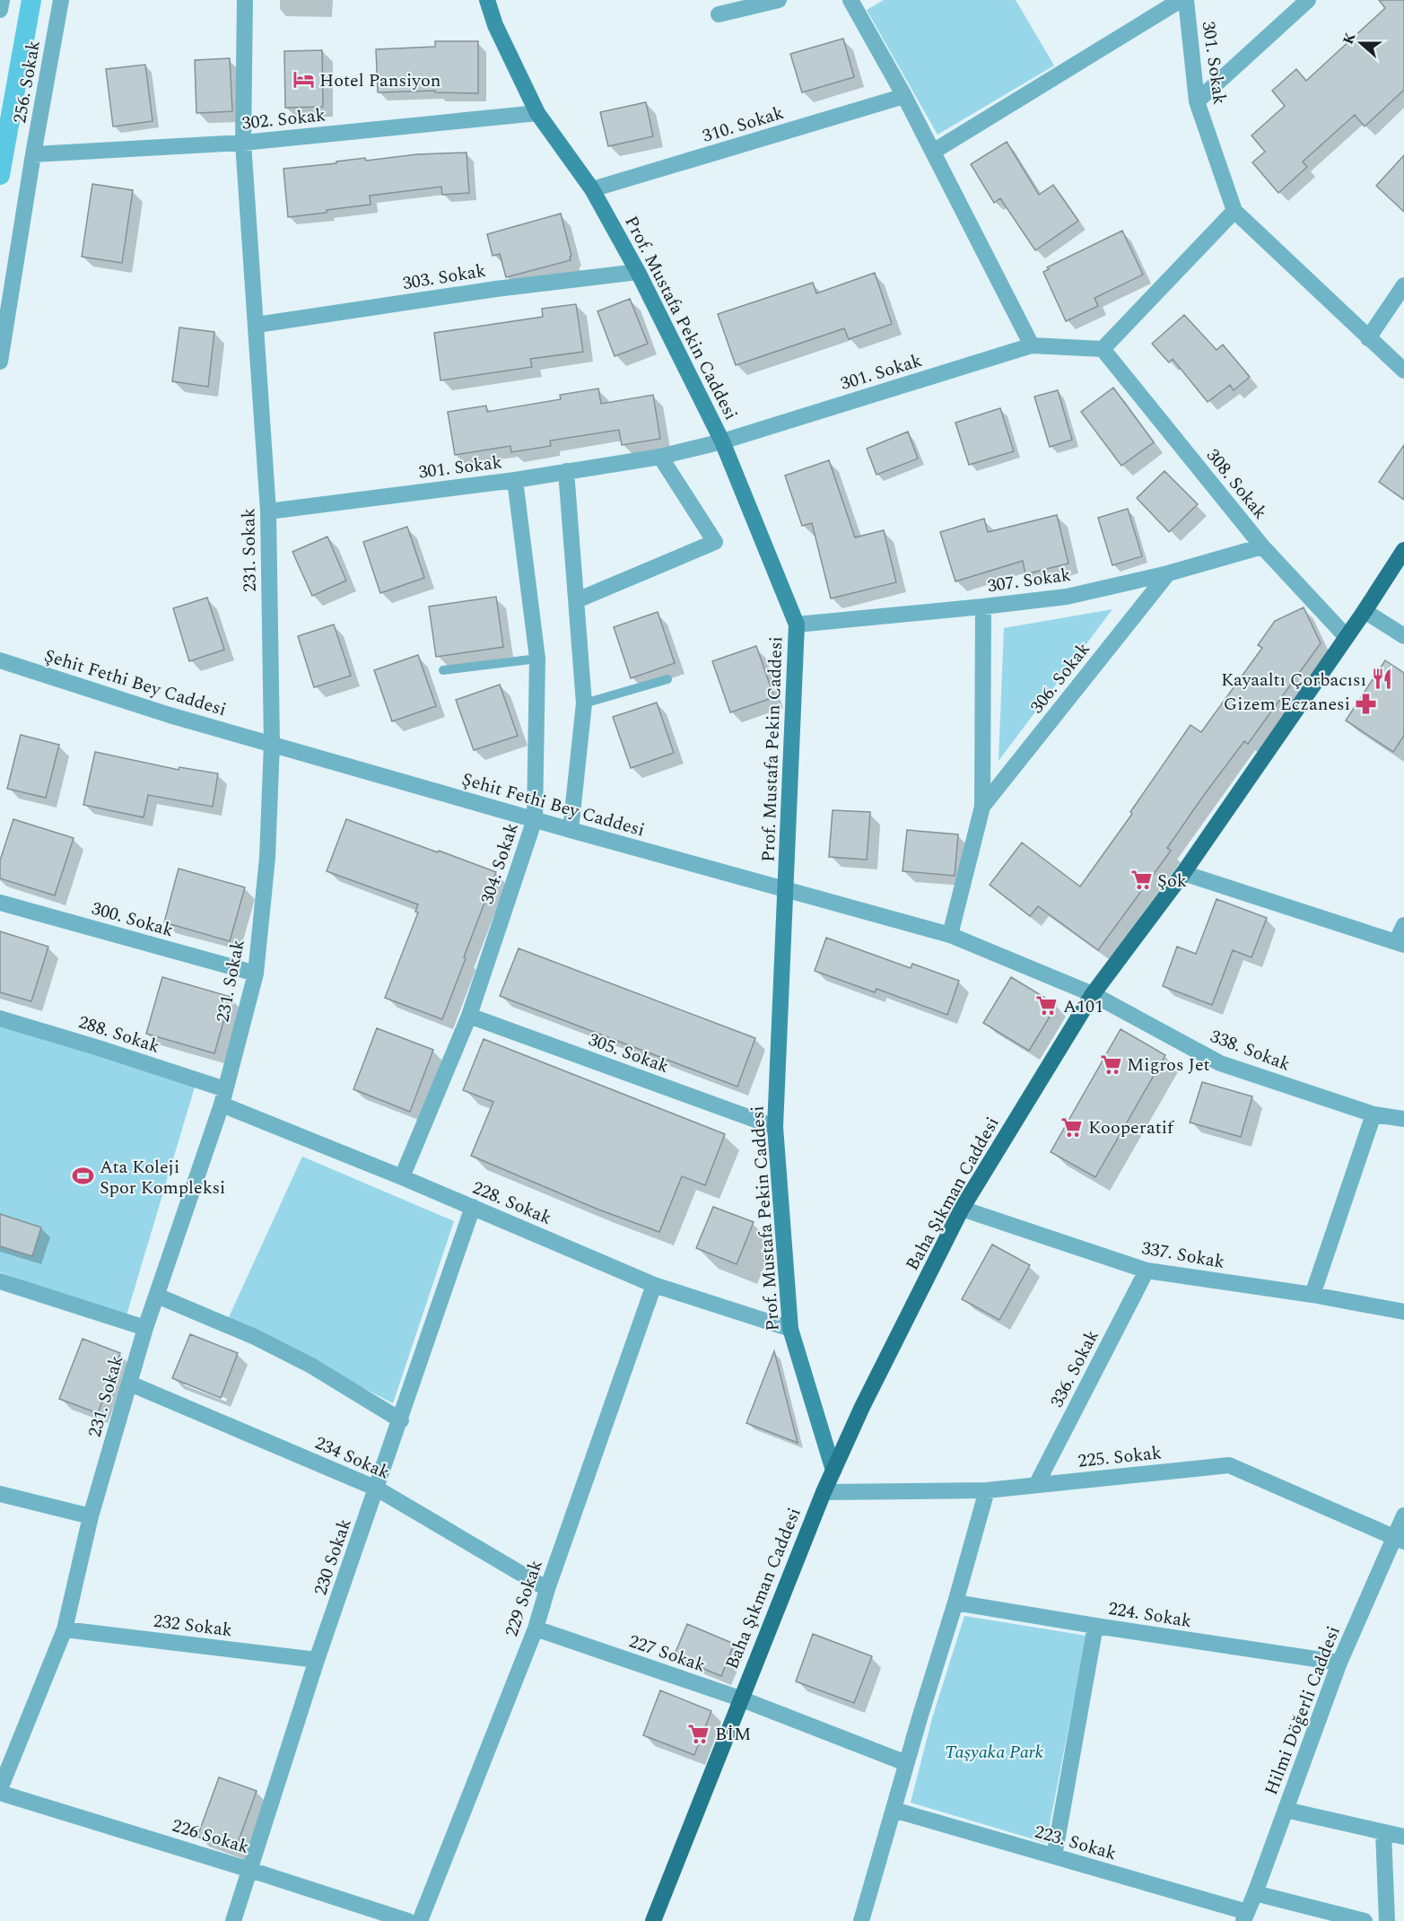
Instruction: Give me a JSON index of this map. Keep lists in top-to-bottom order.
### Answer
{
  "streets": {
    "main road": ["Prof. Mustafa Pekin Caddesi", "Baha Şıkman Caddesi"],
    "street": [
      "301. Sokak",
      "256. Sokak",
      "302. Sokak",
      "310. Sokak",
      "303. Sokak",
      "308. Sokak",
      "231. Sokak",
      "307. Sokak",
      "306. Sokak",
      "Şehit Fethi Bey Caddesi",
      "304. Sokak",
      "300. Sokak",
      "288. Sokak",
      "338. Sokak",
      "305. Sokak",
      "228. Sokak",
      "337. Sokak",
      "336. Sokak",
      "225. Sokak",
      "234 Sokak",
      "230 Sokak",
      "229 Sokak",
      "224. Sokak",
      "232 Sokak",
      "227 Sokak",
      "Hilmi Döğerli Caddesi",
      "226 Sokak",
      "223. Sokak"
    ]
  },
  "crossings": [
    ["301. Sokak", "Prof. Mustafa Pekin Caddesi"],
    ["301. Sokak", "308. Sokak"],
    ["301. Sokak", "231. Sokak"],
    ["301. Sokak", "304. Sokak"],
    ["256. Sokak", "302. Sokak"],
    ["302. Sokak", "Prof. Mustafa Pekin Caddesi"],
    ["302. Sokak", "231. Sokak"],
    ["310. Sokak", "Prof. Mustafa Pekin Caddesi"],
    ["303. Sokak", "Prof. Mustafa Pekin Caddesi"],
    ["303. Sokak", "231. Sokak"],
    ["Prof. Mustafa Pekin Caddesi", "307. Sokak"],
    ["Prof. Mustafa Pekin Caddesi", "Şehit Fethi Bey Caddesi"],
    ["Prof. Mustafa Pekin Caddesi", "305. Sokak"],
    ["Prof. Mustafa Pekin Caddesi", "Baha Şıkman Caddesi"],
    ["Prof. Mustafa Pekin Caddesi", "228. Sokak"],
    ["308. Sokak", "307. Sokak"],
    ["308. Sokak", "Baha Şıkman Caddesi"],
    ["231. Sokak", "Şehit Fethi Bey Caddesi"],
    ["231. Sokak", "300. Sokak"],
    ["231. Sokak", "288. Sokak"],
    ["231. Sokak", "228. Sokak"],
    ["231. Sokak", "234 Sokak"],
    ["231. Sokak", "232 Sokak"],
    ["231. Sokak", "226 Sokak"],
    ["307. Sokak", "306. Sokak"],
    ["Şehit Fethi Bey Caddesi", "304. Sokak"],
    ["Şehit Fethi Bey Caddesi", "338. Sokak"],
    ["Şehit Fethi Bey Caddesi", "Baha Şıkman Caddesi"],
    ["304. Sokak", "305. Sokak"],
    ["304. Sokak", "228. Sokak"],
    ["288. Sokak", "228. Sokak"],
    ["338. Sokak", "Baha Şıkman Caddesi"],
    ["Baha Şıkman Caddesi", "337. Sokak"],
    ["Baha Şıkman Caddesi", "225. Sokak"],
    ["Baha Şıkman Caddesi", "227 Sokak"],
    ["228. Sokak", "230 Sokak"],
    ["228. Sokak", "229 Sokak"],
    ["337. Sokak", "336. Sokak"],
    ["336. Sokak", "225. Sokak"],
    ["225. Sokak", "Hilmi Döğerli Caddesi"],
    ["234 Sokak", "230 Sokak"],
    ["234 Sokak", "229 Sokak"],
    ["230 Sokak", "232 Sokak"],
    ["230 Sokak", "226 Sokak"],
    ["229 Sokak", "227 Sokak"],
    ["224. Sokak", "Hilmi Döğerli Caddesi"],
    ["Hilmi Döğerli Caddesi", "223. Sokak"]
  ],
  "parks": ["Taşyaka Park"],
  "places": {
    "hotel": ["Hotel Pansiyon"],
    "restaurant": ["Kayaaltı Çorbacısı"],
    "pharmacy": ["Gizem Eczanesi"],
    "supermarket": [
      "Şok",
      "A101",
      "Migros Jet",
      "Kooperatif",
      "BİM"
    ],
    "sports": ["Ata Koleji Spor Kompleksi"]
  },
  "north": "left"
}
